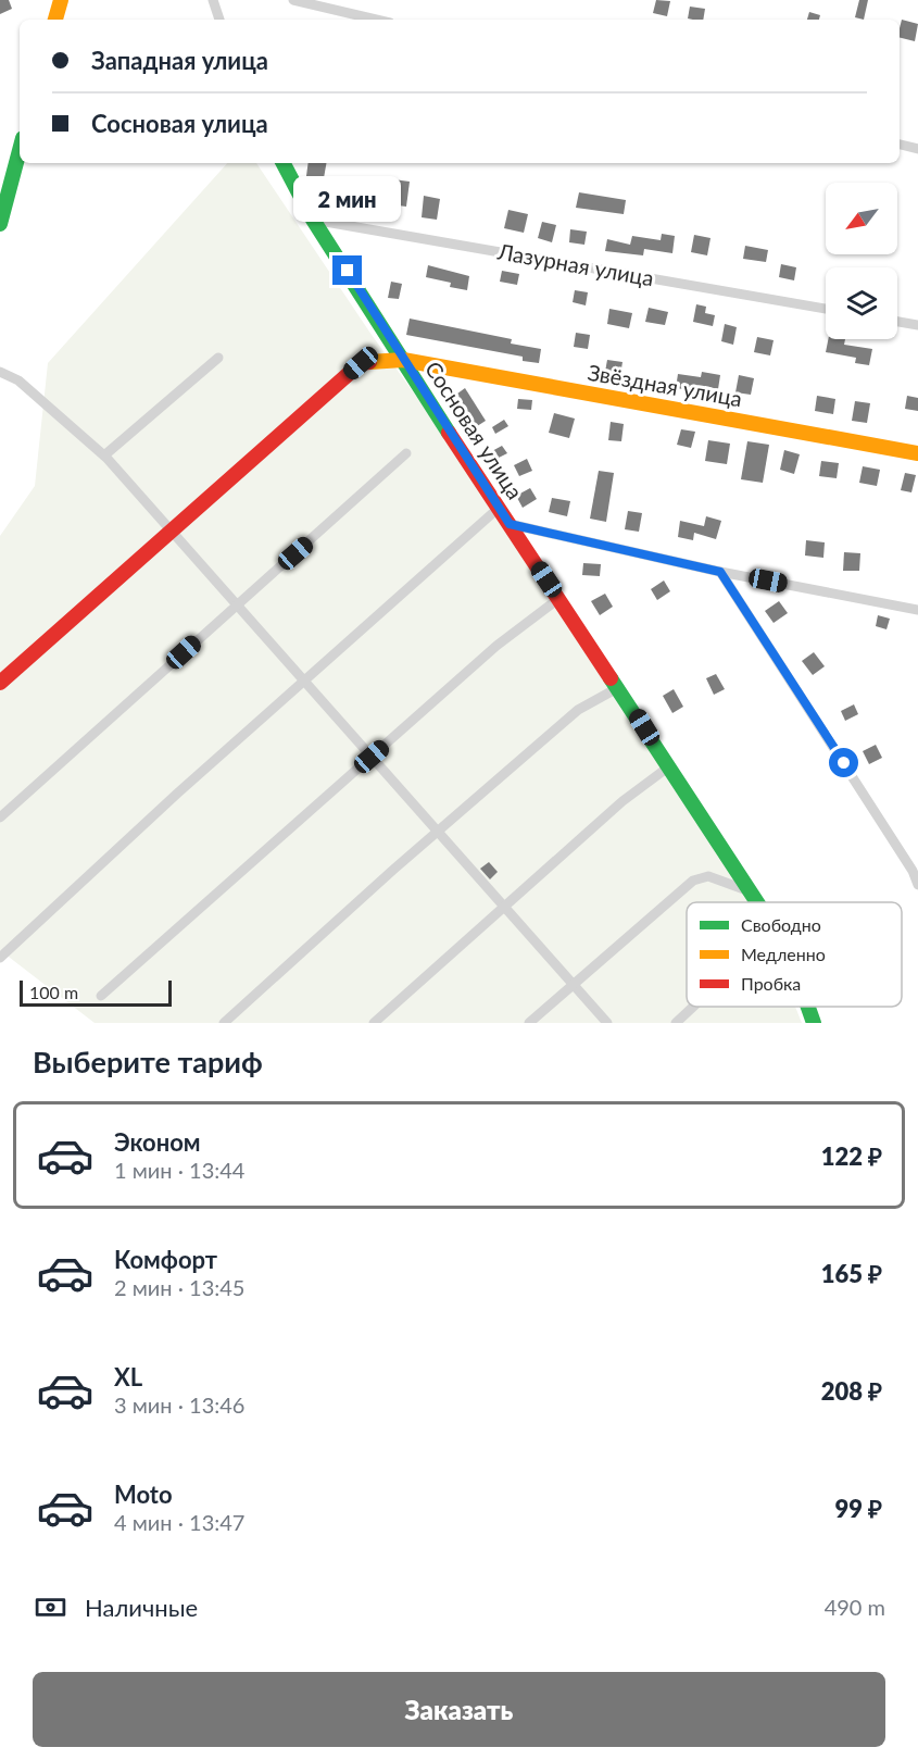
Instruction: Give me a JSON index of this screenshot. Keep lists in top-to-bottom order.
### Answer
{
  "streets": {
    "street": ["Лазурная улица", "Звёздная улица", "Сосновая улица"]
  },
  "crossings": [
    ["Лазурная улица", "Сосновая улица"],
    ["Звёздная улица", "Сосновая улица"]
  ],
  "legend": ["Свободно", "Медленно", "Пробка"],
  "scale_bar": "100 m",
  "north": "bottom left",
  "page": {
    "banner": ["Западная улица", "Сосновая улица"],
    "bubble": "2 мин",
    "scale": "100 m",
    "heading": "Выберите тариф",
    "list": [
      {
        "name": "Эконом",
        "note": "1 мин · 13:44",
        "value": "122 ₽"
      },
      {
        "name": "Комфорт",
        "note": "2 мин · 13:45",
        "value": "165 ₽"
      },
      {
        "name": "XL",
        "note": "3 мин · 13:46",
        "value": "208 ₽"
      },
      {
        "name": "Moto",
        "note": "4 мин · 13:47",
        "value": "99 ₽"
      }
    ],
    "pay": ["Наличные", "490 m"],
    "buttons": "Заказать"
  }
}
